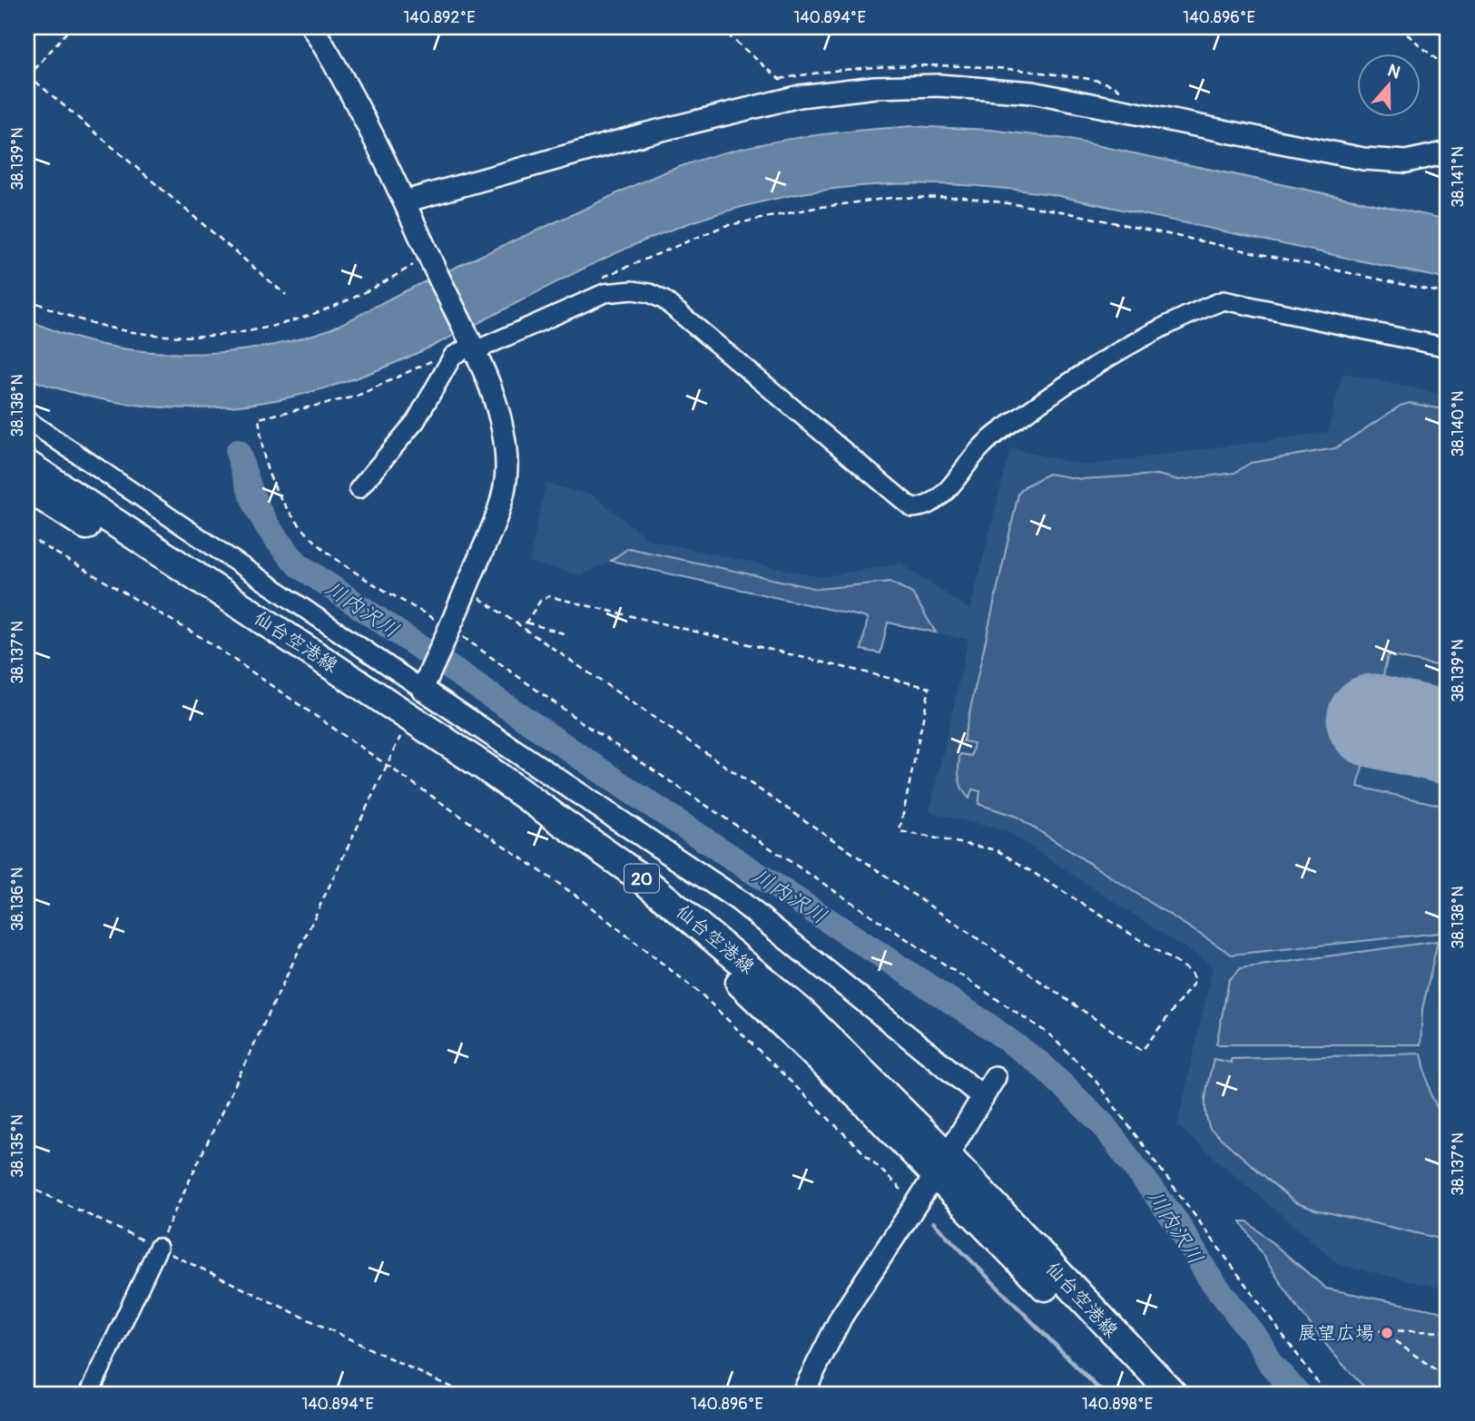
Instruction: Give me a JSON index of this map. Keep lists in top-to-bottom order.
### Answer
{
  "streets": {
    "main road": ["仙台空港線", "20"]
  },
  "water": ["川内沢川"],
  "places": ["展望広場"],
  "north": "top",
  "coordinates": [
    "140.892°E",
    "140.894°E",
    "140.896°E",
    "38.139°N",
    "38.141°N",
    "38.138°N",
    "38.140°N",
    "38.137°N",
    "38.136°N",
    "38.135°N",
    "140.898°E"
  ]
}
